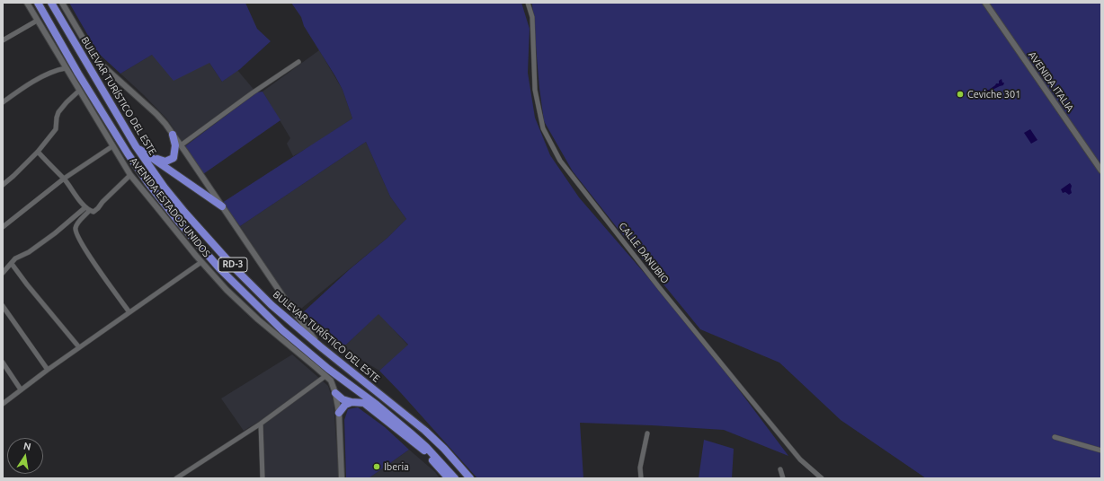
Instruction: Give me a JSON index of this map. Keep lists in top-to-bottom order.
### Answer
{
  "streets": {
    "highway": ["BULEVAR TURÍSTICO DEL ESTE", "RD-3"],
    "street": ["AVENIDA ITALIA", "AVENIDA ESTADOS UNIDOS", "CALLE DANUBIO"]
  },
  "places": ["Ceviche 301", "Iberia"],
  "north": "top"
}
